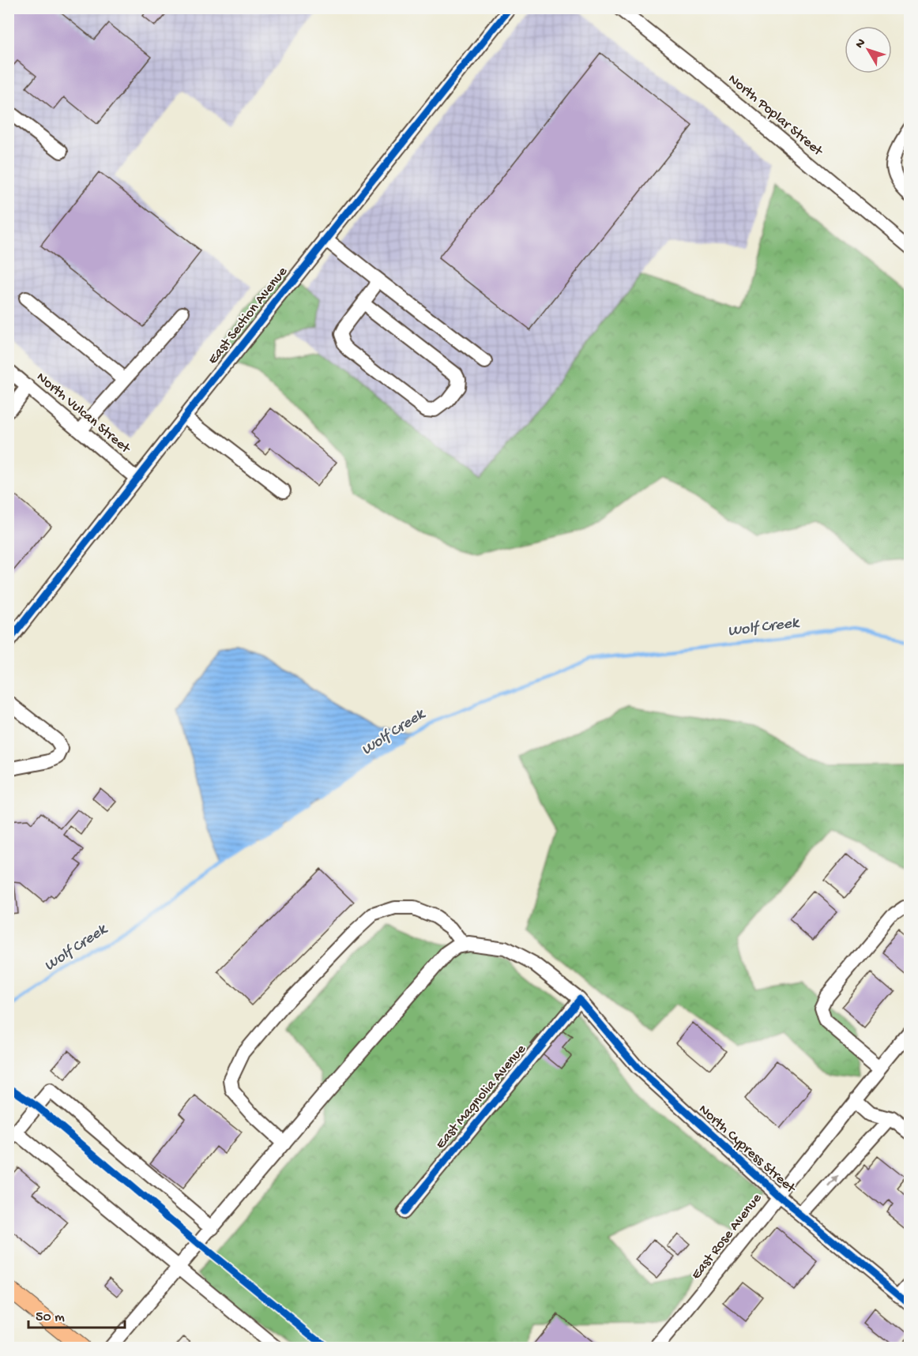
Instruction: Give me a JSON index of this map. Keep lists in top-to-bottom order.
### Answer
{
  "streets": {
    "street": [
      "North Poplar Street",
      "East Section Avenue",
      "North Vulcan Street",
      "East Magnolia Avenue",
      "North Cypress Street",
      "East Rose Avenue"
    ]
  },
  "crossings": [
    ["East Section Avenue", "North Vulcan Street"],
    ["East Magnolia Avenue", "North Cypress Street"],
    ["North Cypress Street", "East Rose Avenue"]
  ],
  "water": ["Wolf Creek"],
  "scale_bar": "50 m",
  "north": "top left"
}
